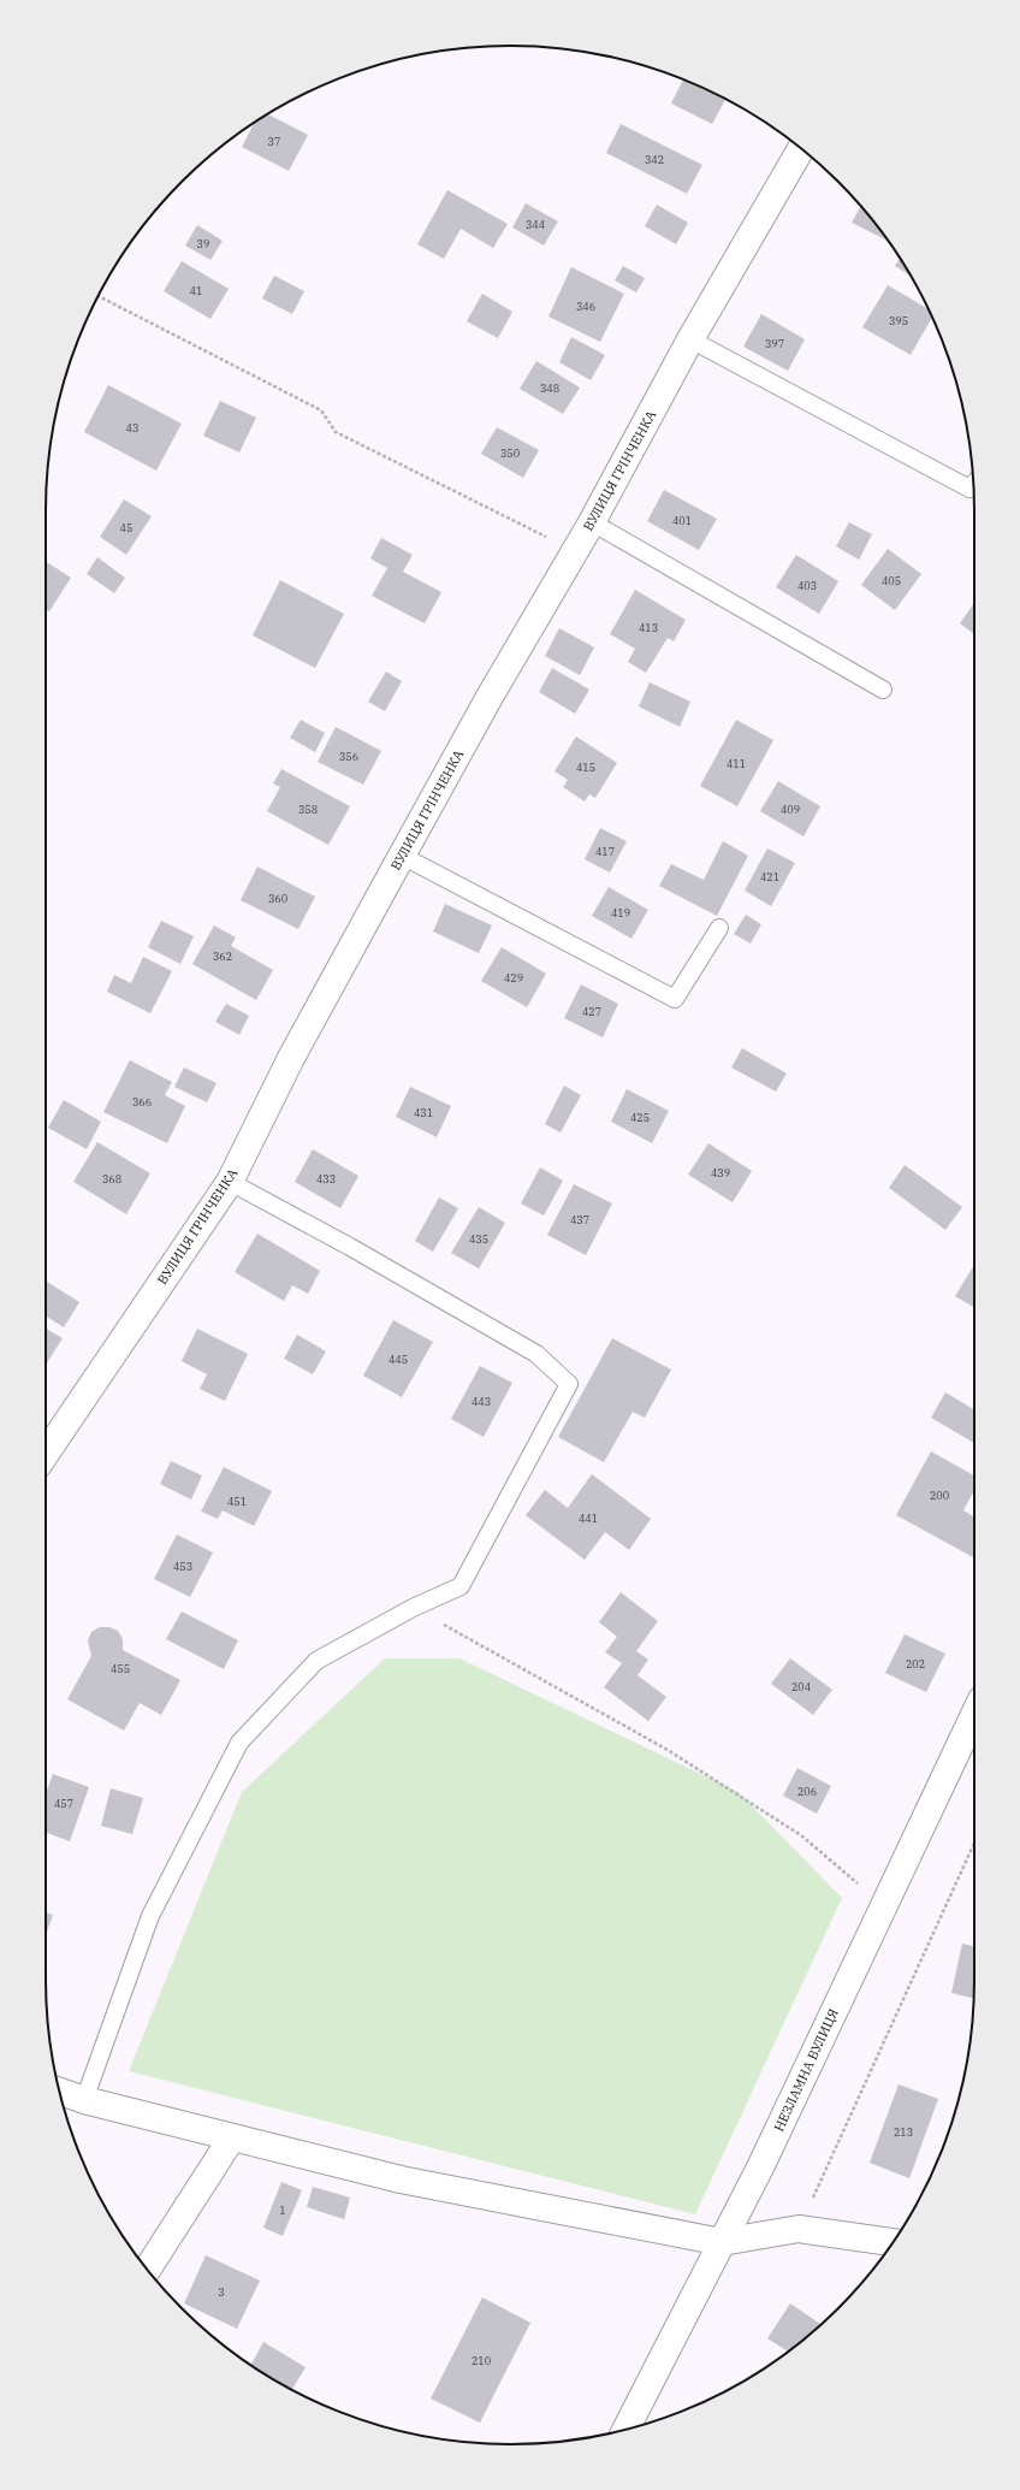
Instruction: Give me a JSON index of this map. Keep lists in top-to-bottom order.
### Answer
{
  "streets": {
    "street": ["ВУЛИЦЯ ГРІНЧЕНКА", "НЕЗЛАМНА ВУЛИЦЯ"]
  },
  "house_numbers": [
    "37",
    "342",
    "344",
    "39",
    "41",
    "346",
    "395",
    "397",
    "348",
    "43",
    "350",
    "401",
    "45",
    "405",
    "403",
    "413",
    "356",
    "411",
    "415",
    "358",
    "409",
    "417",
    "421",
    "360",
    "419",
    "362",
    "429",
    "427",
    "366",
    "431",
    "425",
    "439",
    "368",
    "433",
    "437",
    "435",
    "445",
    "443",
    "200",
    "451",
    "441",
    "453",
    "202",
    "455",
    "204",
    "206",
    "457",
    "213",
    "1",
    "3",
    "210"
  ]
}
